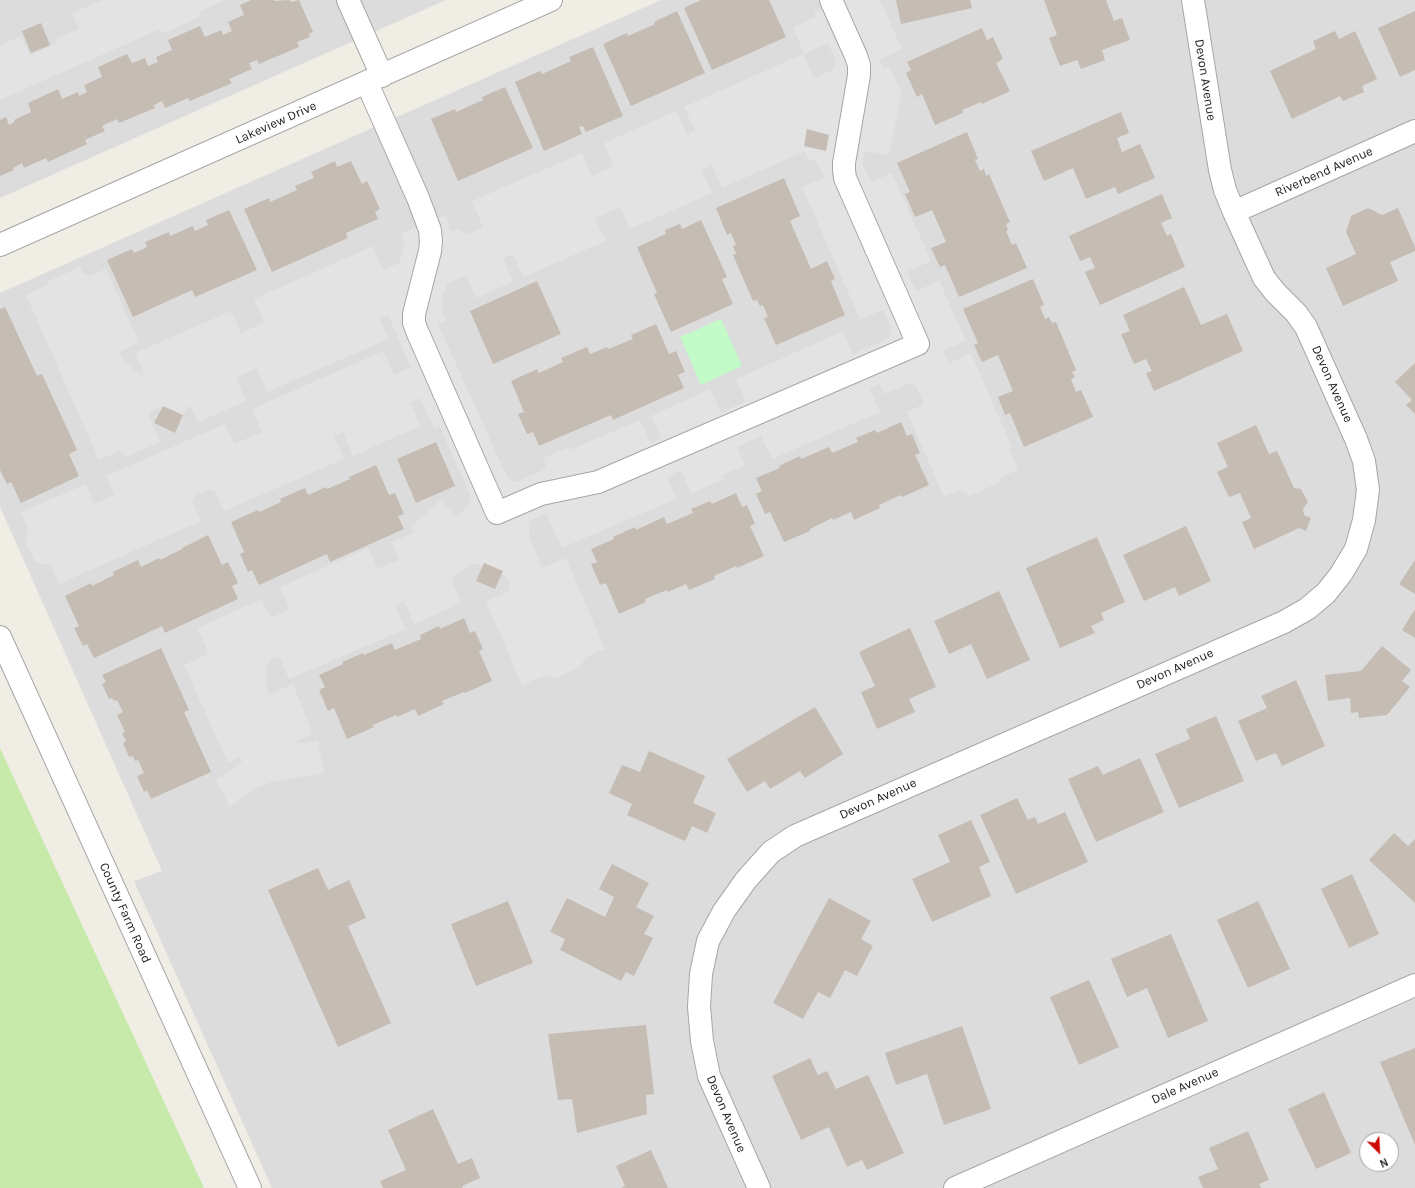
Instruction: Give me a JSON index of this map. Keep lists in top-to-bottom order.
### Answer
{
  "streets": {
    "street": [
      "Devon Avenue",
      "Lakeview Drive",
      "Riverbend Avenue",
      "County Farm Road",
      "Dale Avenue"
    ]
  },
  "crossings": [
    ["Devon Avenue", "Riverbend Avenue"]
  ],
  "north": "bottom right"
}
